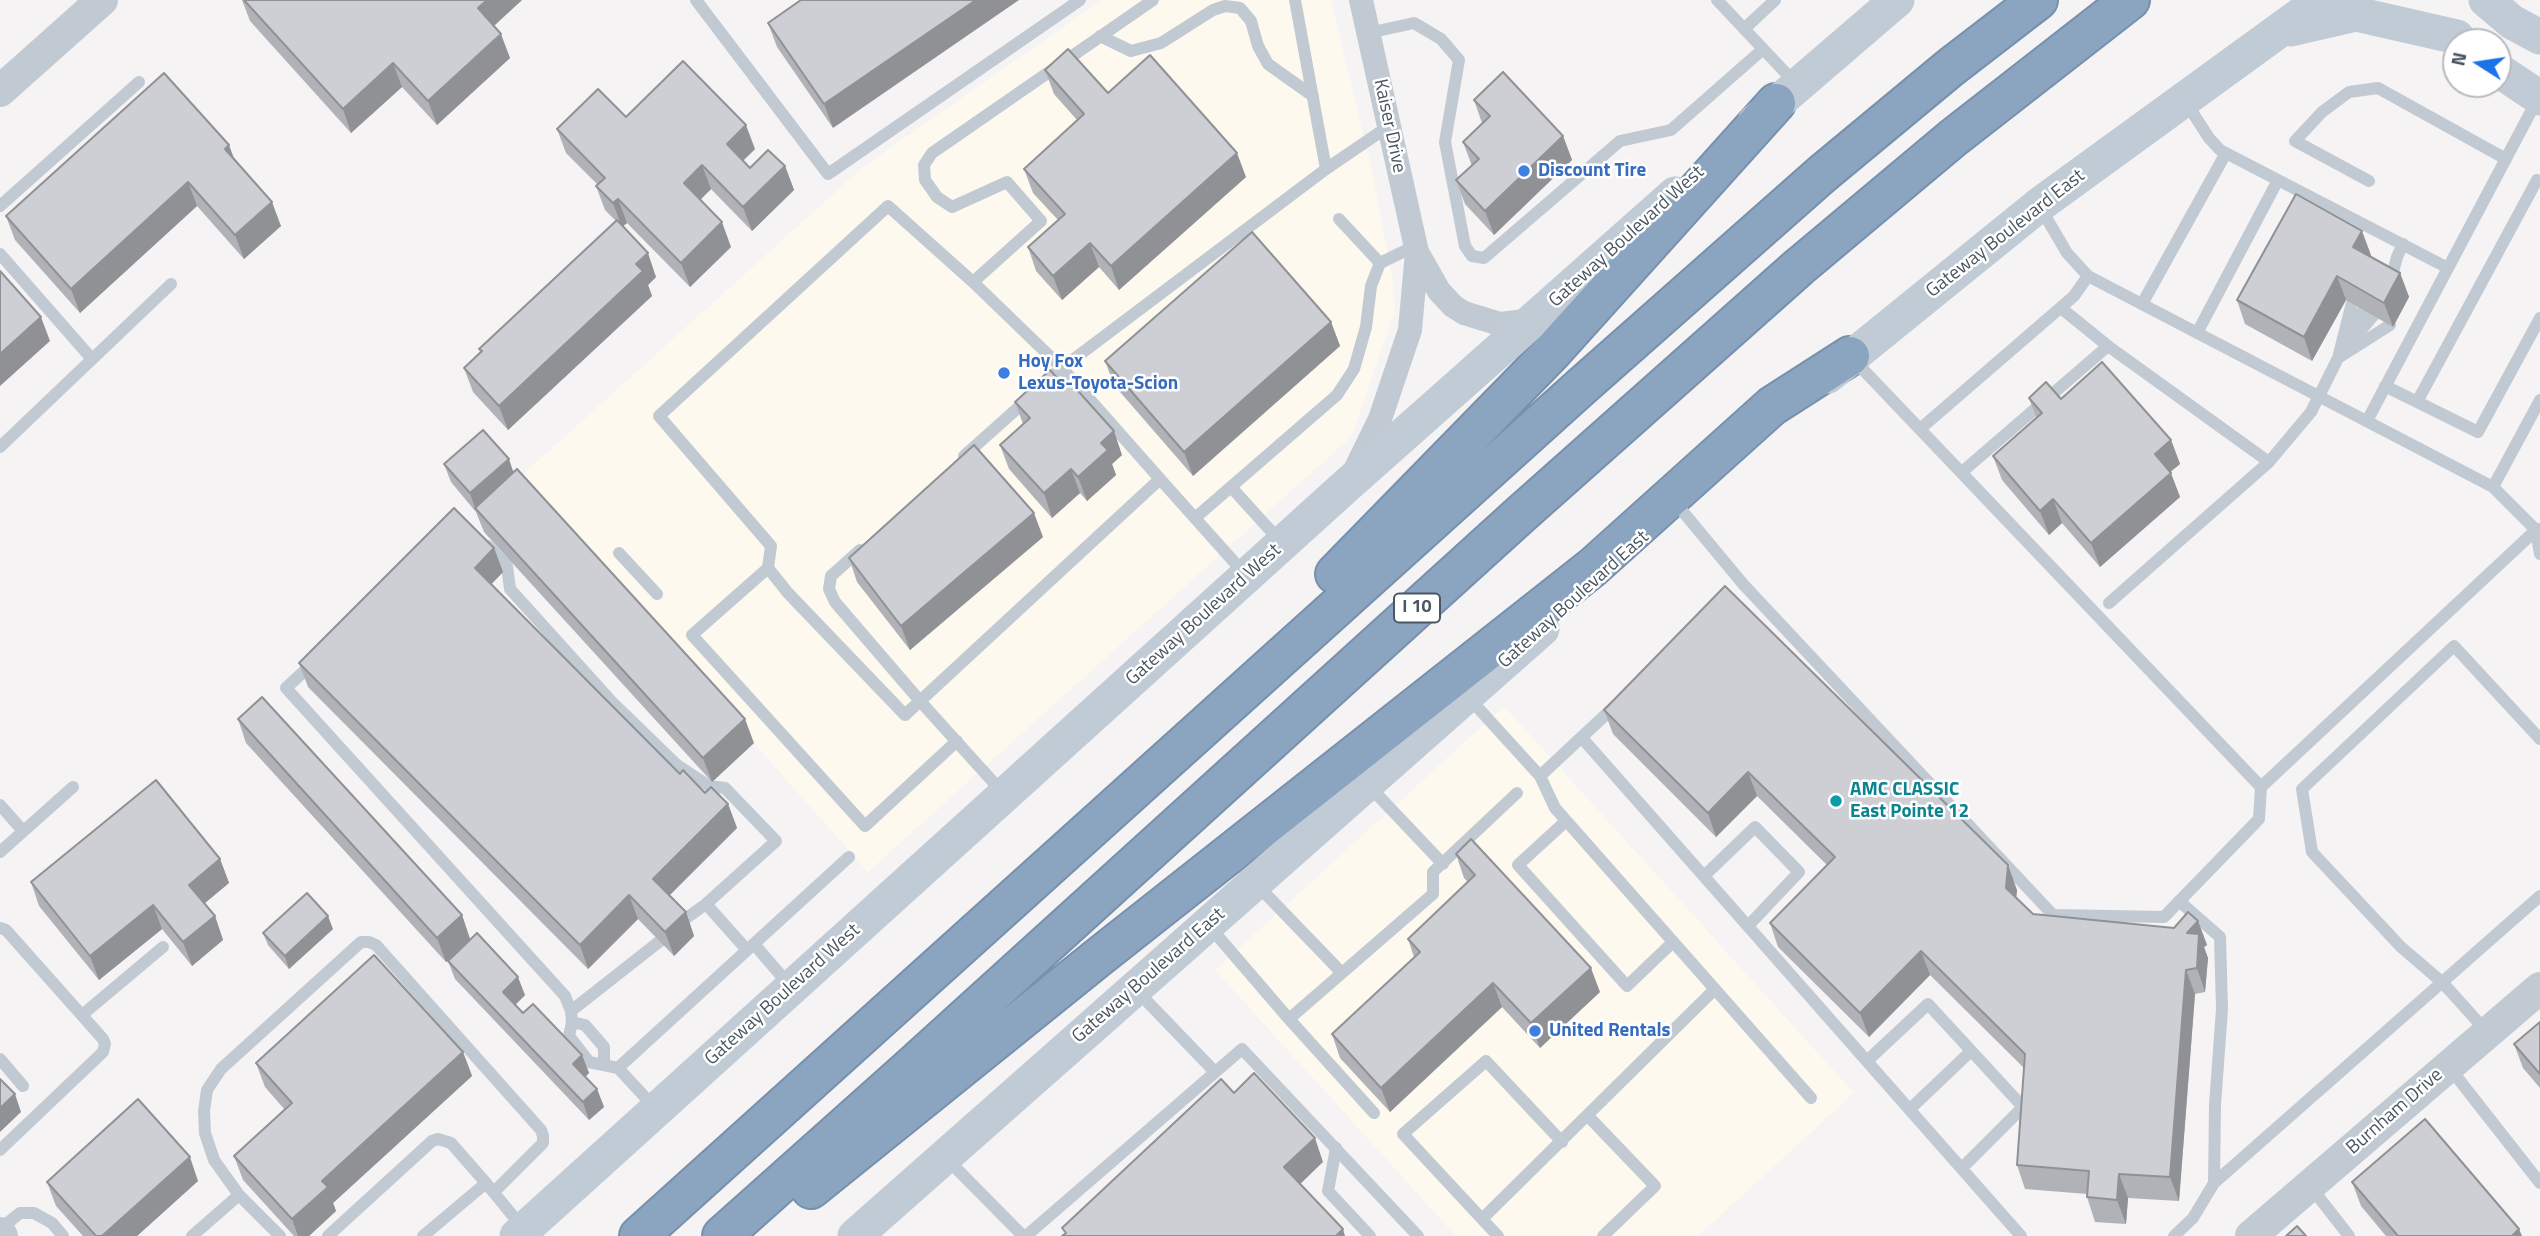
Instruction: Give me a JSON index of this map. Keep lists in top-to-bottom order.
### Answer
{
  "streets": {
    "highway": ["I 10"],
    "main road": ["Gateway Boulevard East", "Gateway Boulevard West"],
    "street": ["Kaiser Drive", "Burnham Drive"]
  },
  "crossings": [
    ["Kaiser Drive", "Gateway Boulevard West"]
  ],
  "places": [
    "Discount Tire",
    "Hoy Fox Lexus-Toyota-Scion",
    "AMC CLASSIC East Pointe 12",
    "United Rentals"
  ],
  "north": "left"
}
